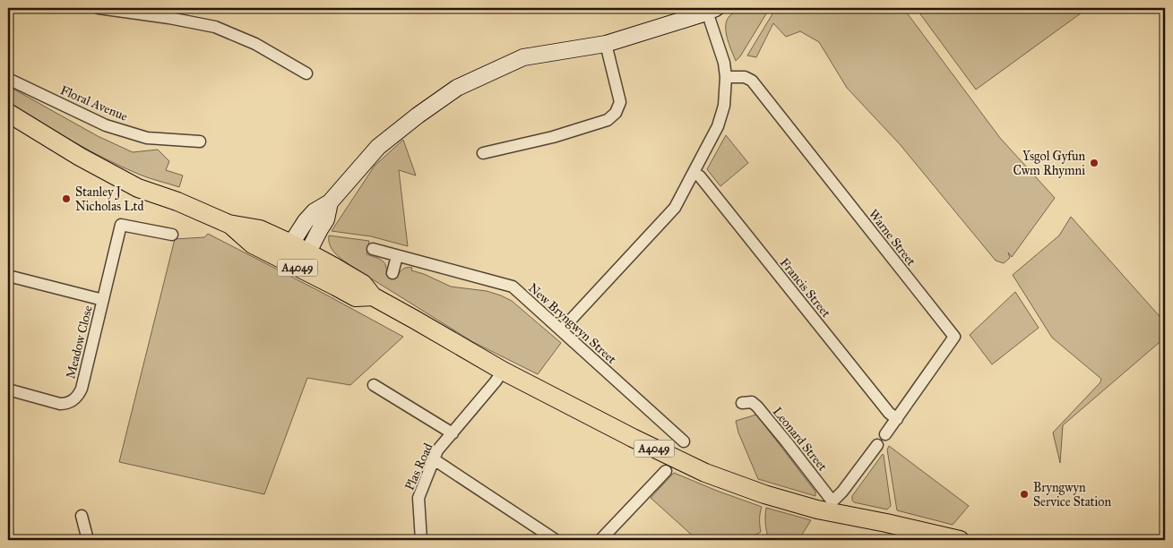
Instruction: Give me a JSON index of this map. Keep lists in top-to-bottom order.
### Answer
{
  "streets": {
    "main road": ["A4049"],
    "street": [
      "Floral Avenue",
      "Warne Street",
      "Francis Street",
      "New Bryngwyn Street",
      "Meadow Close",
      "Leonard Street",
      "Plas Road"
    ]
  },
  "crossings": [
    ["Warne Street", "Francis Street"],
    ["A4049", "Leonard Street"],
    ["A4049", "Plas Road"]
  ],
  "places": ["Ysgol Gyfun Cwm Rhymni", "Stanley J Nicholas Ltd", "Bryngwyn Service Station"]
}
